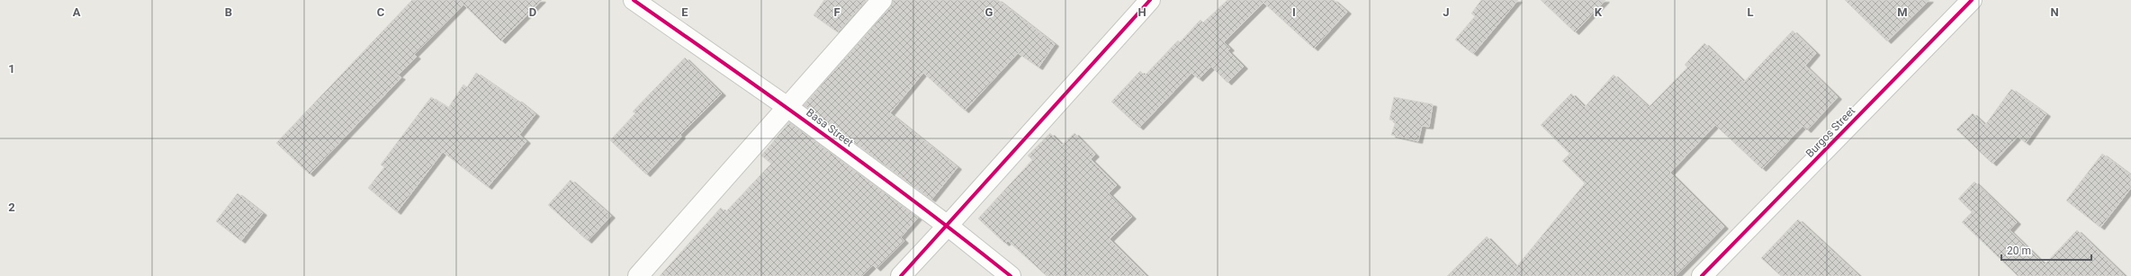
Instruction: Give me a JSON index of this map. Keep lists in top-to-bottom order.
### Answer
{
  "streets": {
    "street": ["Basa Street", "Burgos Street"]
  },
  "scale_bar": "20 m",
  "grid": {
    "columns": [
      "A",
      "B",
      "C",
      "D",
      "E",
      "F",
      "G",
      "H",
      "I",
      "J",
      "K",
      "L",
      "M",
      "N"
    ],
    "rows": ["1", "2"]
  }
}
